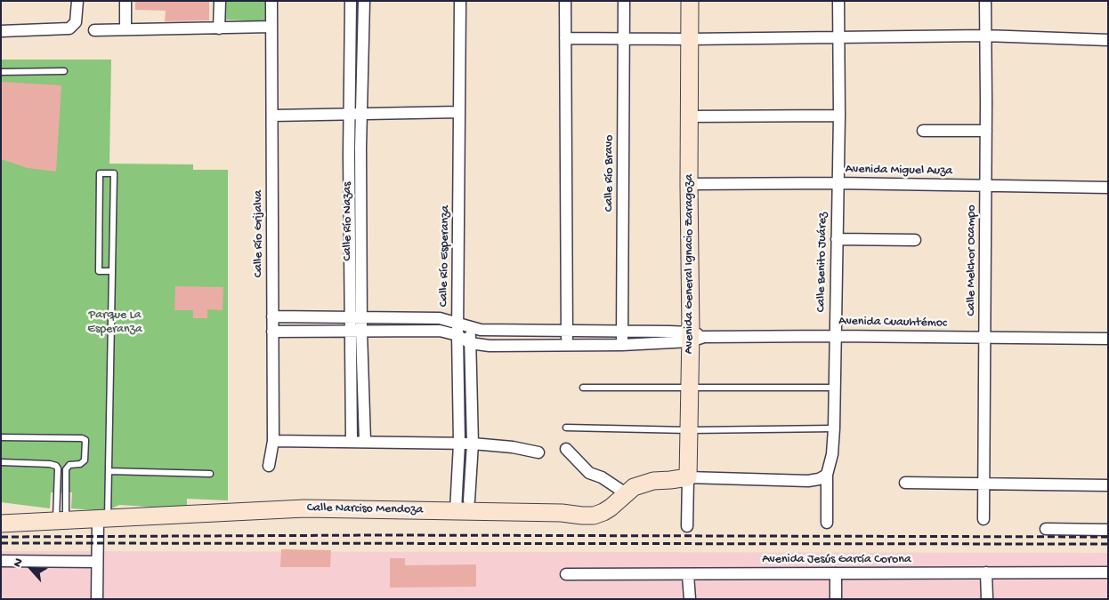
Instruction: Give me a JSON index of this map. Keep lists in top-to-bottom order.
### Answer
{
  "streets": {
    "street": [
      "Avenida Miguel Auza",
      "Calle Río Bravo",
      "Calle Río Nazas",
      "Calle Río Grijalva",
      "Calle Río Esperanza",
      "Calle Melchor Ocampo",
      "Calle Benito Juárez",
      "Avenida General Ignacio Zaragoza",
      "Avenida Cuauhtémoc",
      "Calle Narciso Mendoza",
      "Avenida Jesús García Corona"
    ]
  },
  "crossings": [
    ["Avenida Miguel Auza", "Calle Melchor Ocampo"],
    ["Avenida Miguel Auza", "Calle Benito Juárez"],
    ["Avenida Miguel Auza", "Avenida General Ignacio Zaragoza"],
    ["Calle Río Bravo", "Avenida Cuauhtémoc"],
    ["Calle Río Nazas", "Avenida Cuauhtémoc"],
    ["Calle Río Grijalva", "Avenida Cuauhtémoc"],
    ["Calle Río Esperanza", "Avenida Cuauhtémoc"],
    ["Calle Río Esperanza", "Calle Narciso Mendoza"],
    ["Calle Melchor Ocampo", "Avenida Cuauhtémoc"],
    ["Calle Benito Juárez", "Avenida Cuauhtémoc"],
    ["Avenida General Ignacio Zaragoza", "Avenida Cuauhtémoc"],
    ["Avenida General Ignacio Zaragoza", "Calle Narciso Mendoza"]
  ],
  "parks": ["Parque La Esperanza"],
  "north": "top left"
}
